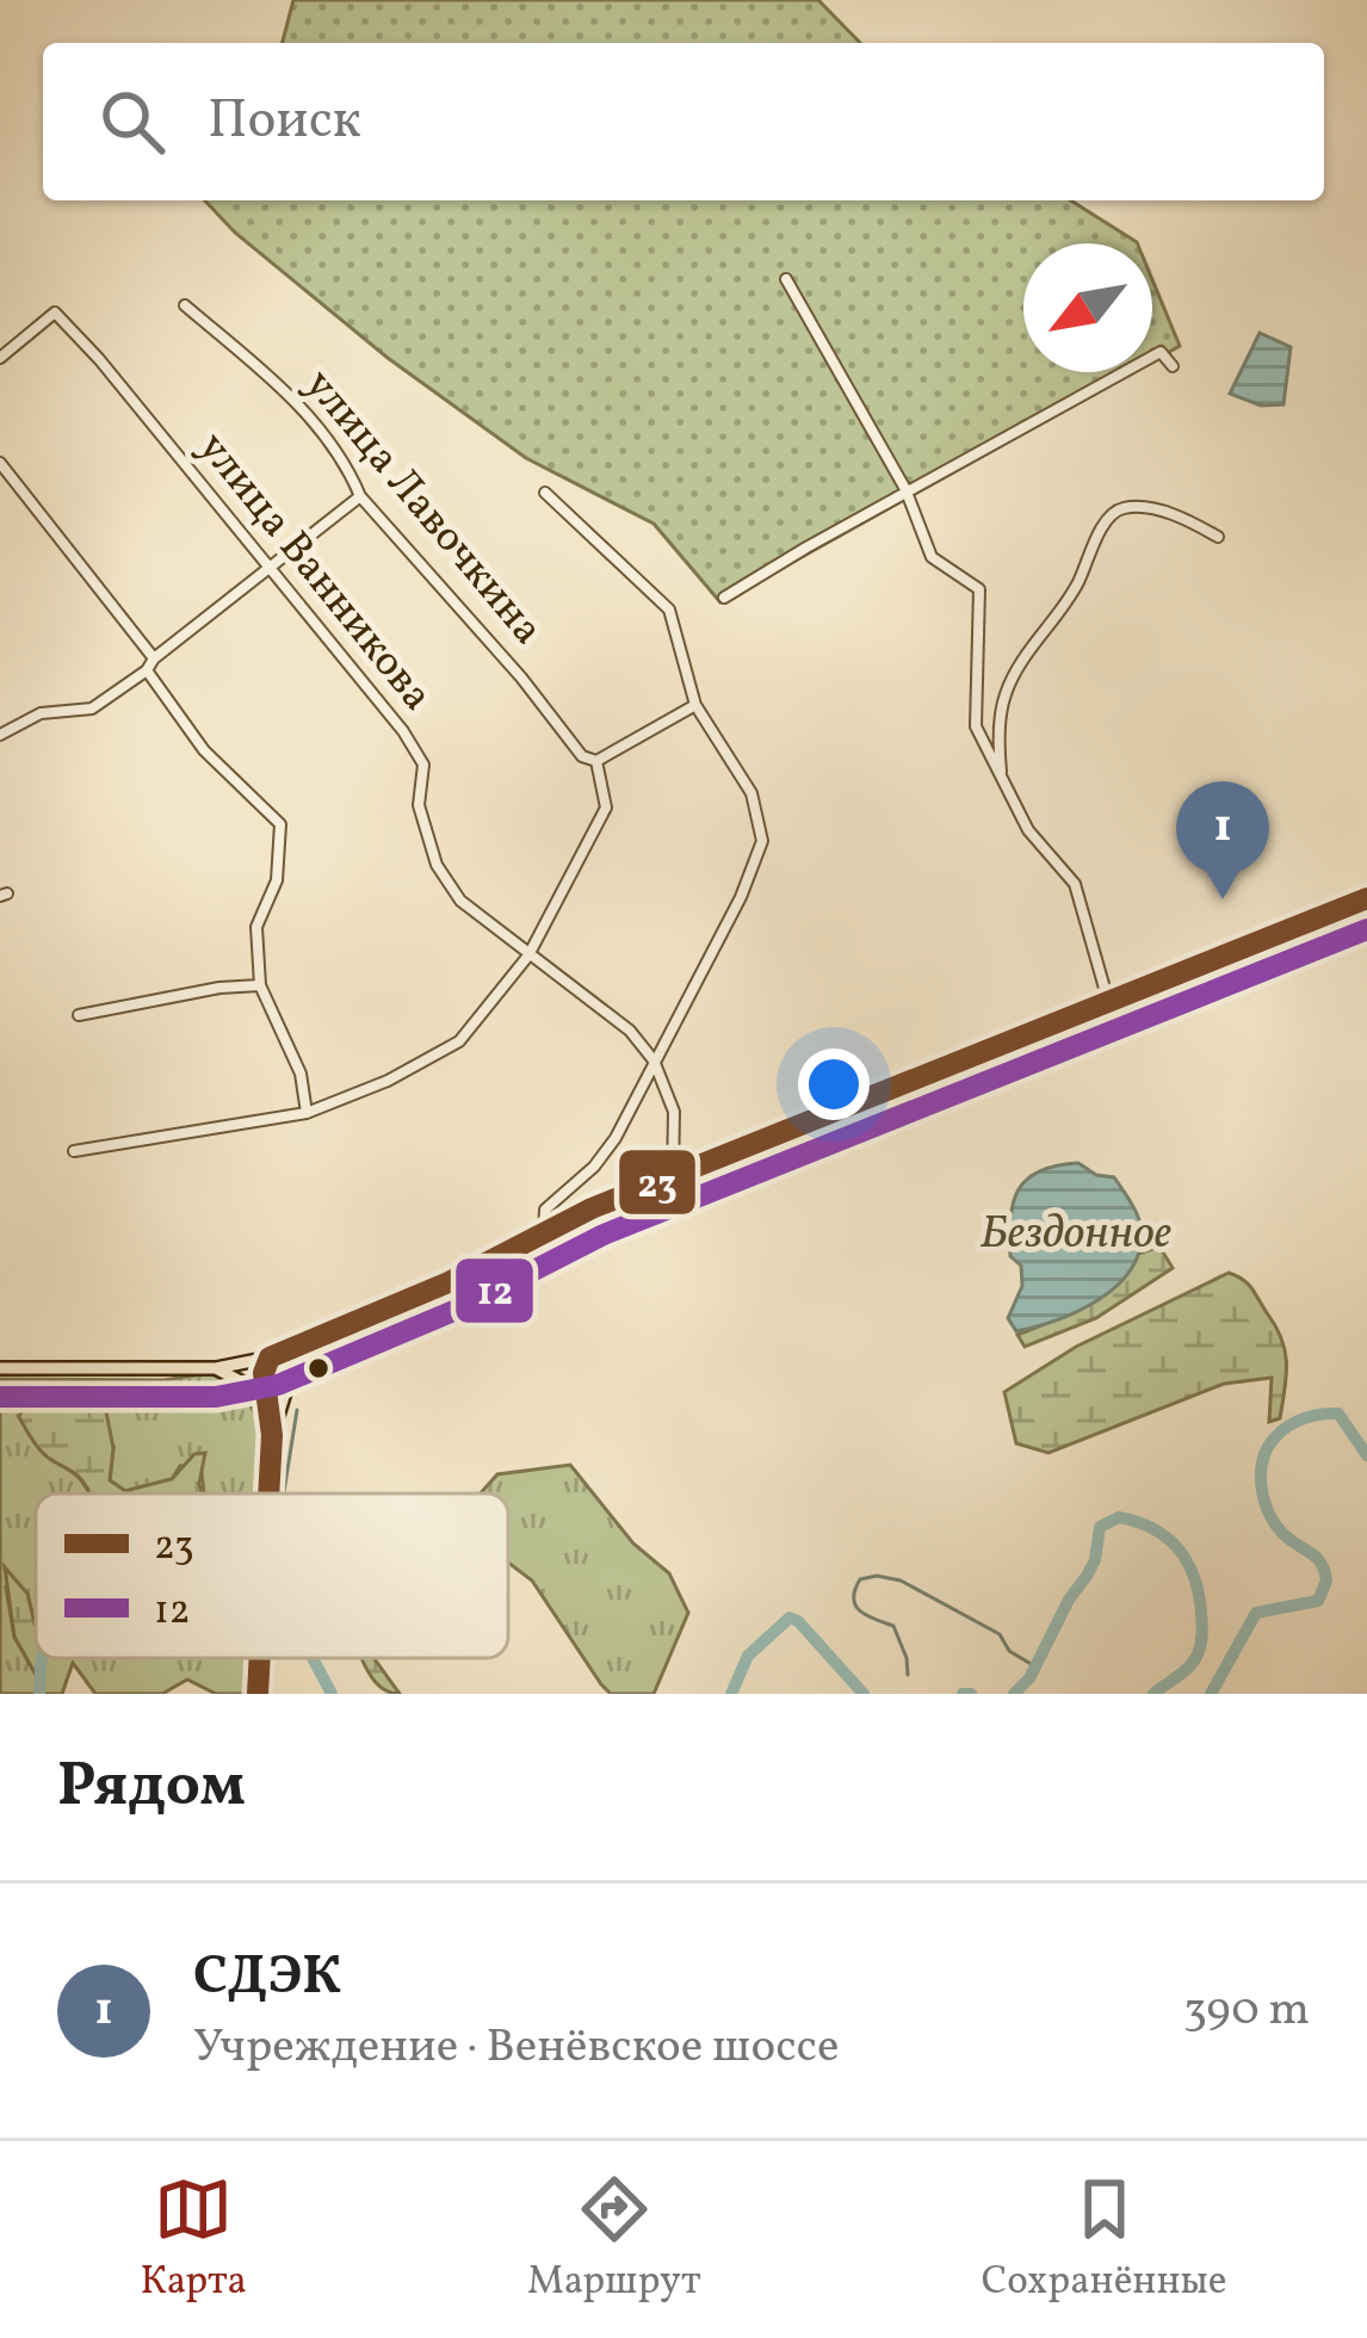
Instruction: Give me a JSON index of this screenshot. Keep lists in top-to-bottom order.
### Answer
{
  "streets": {
    "street": ["улица Лавочкина", "улица Ванникова"]
  },
  "water": ["Бездонное"],
  "lines": ["transit line 23", "transit line 12"],
  "legend": ["23", "12"],
  "north": "bottom left",
  "page": {
    "search": "Поиск",
    "pins": "1",
    "heading": "Рядом",
    "list": [
      {
        "mark": "1",
        "name": "СДЭК",
        "note": "Учреждение · Венёвское шоссе",
        "value": "390 m"
      }
    ],
    "nav": ["Карта", "Маршрут", "Сохранённые"]
  }
}
